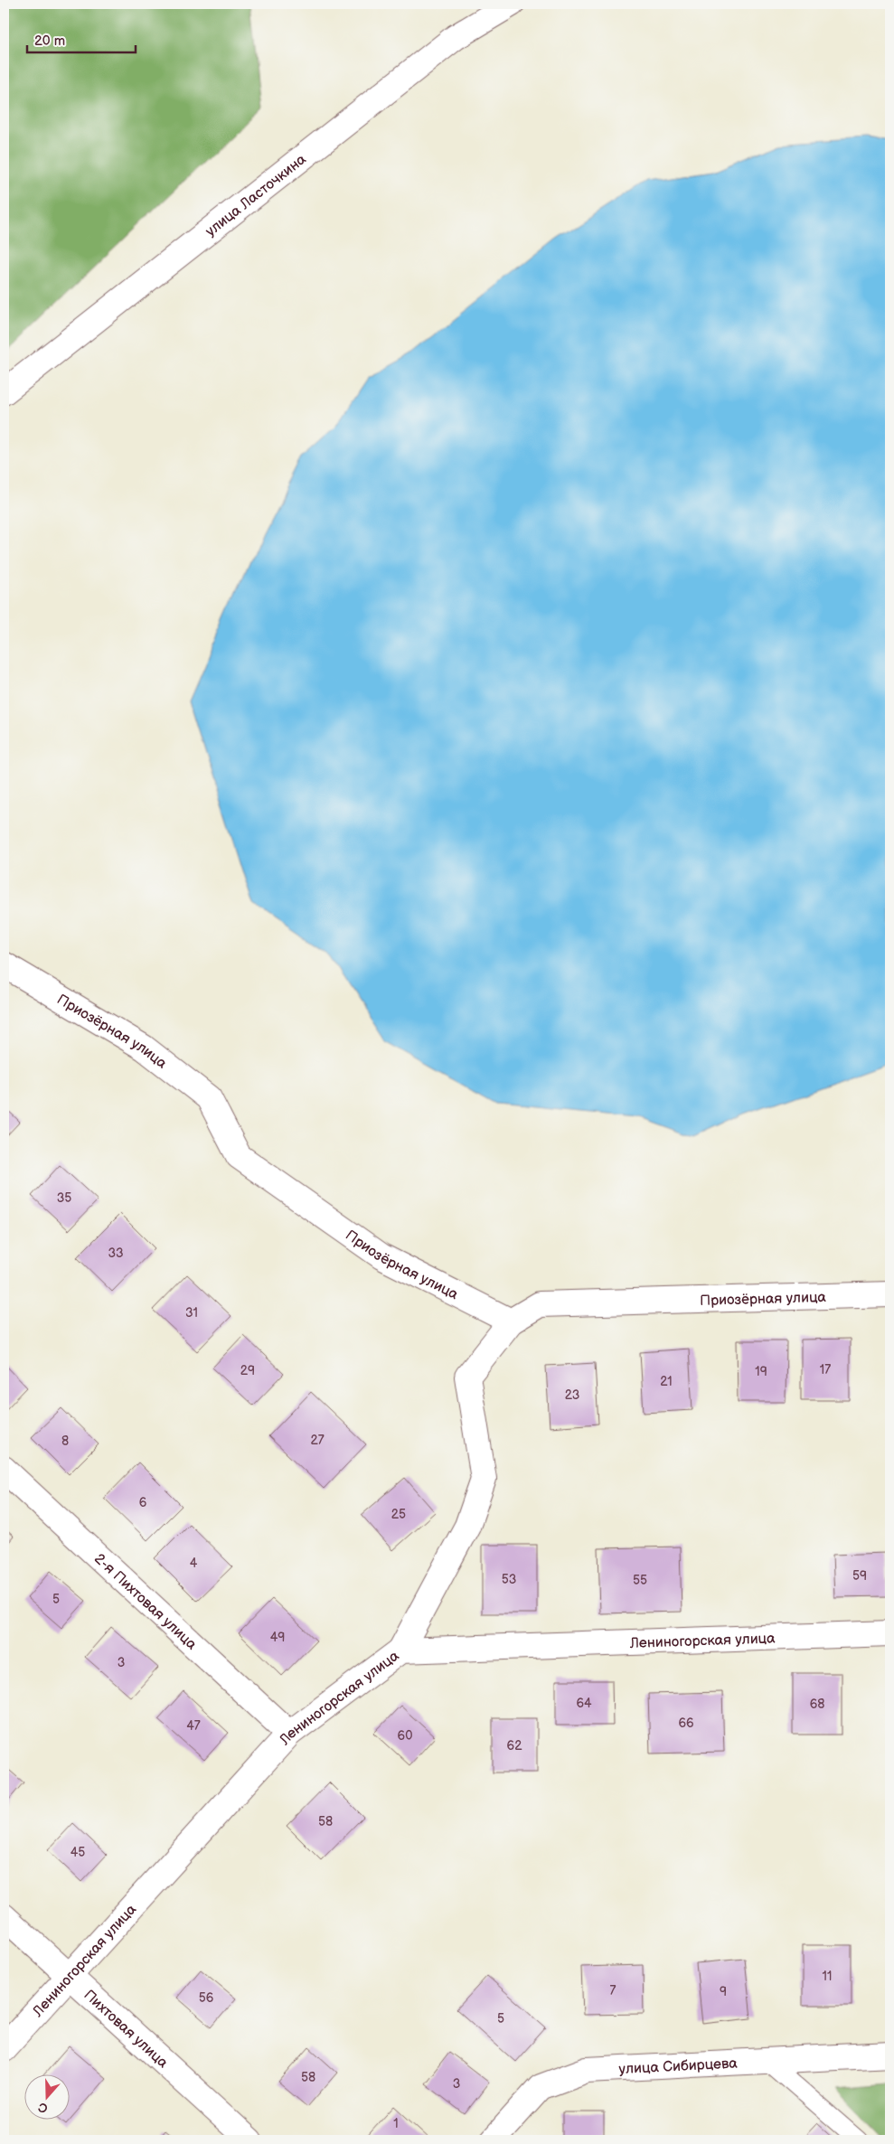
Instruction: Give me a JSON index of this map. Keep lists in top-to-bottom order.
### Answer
{
  "streets": {
    "street": [
      "улица Ласточкина",
      "Приозёрная улица",
      "2-я Пихтовая улица",
      "Лениногорская улица",
      "Пихтовая улица",
      "улица Сибирцева"
    ]
  },
  "crossings": [
    ["2-я Пихтовая улица", "Лениногорская улица"],
    ["Лениногорская улица", "Пихтовая улица"]
  ],
  "house_numbers": [
    "35",
    "33",
    "31",
    "17",
    "29",
    "19",
    "21",
    "23",
    "27",
    "8",
    "6",
    "25",
    "4",
    "59",
    "53",
    "55",
    "5",
    "49",
    "3",
    "64",
    "68",
    "66",
    "47",
    "60",
    "62",
    "58",
    "45",
    "11",
    "7",
    "9",
    "56",
    "5",
    "58",
    "3",
    "1"
  ],
  "scale_bar": "20 m",
  "north": "bottom"
}
